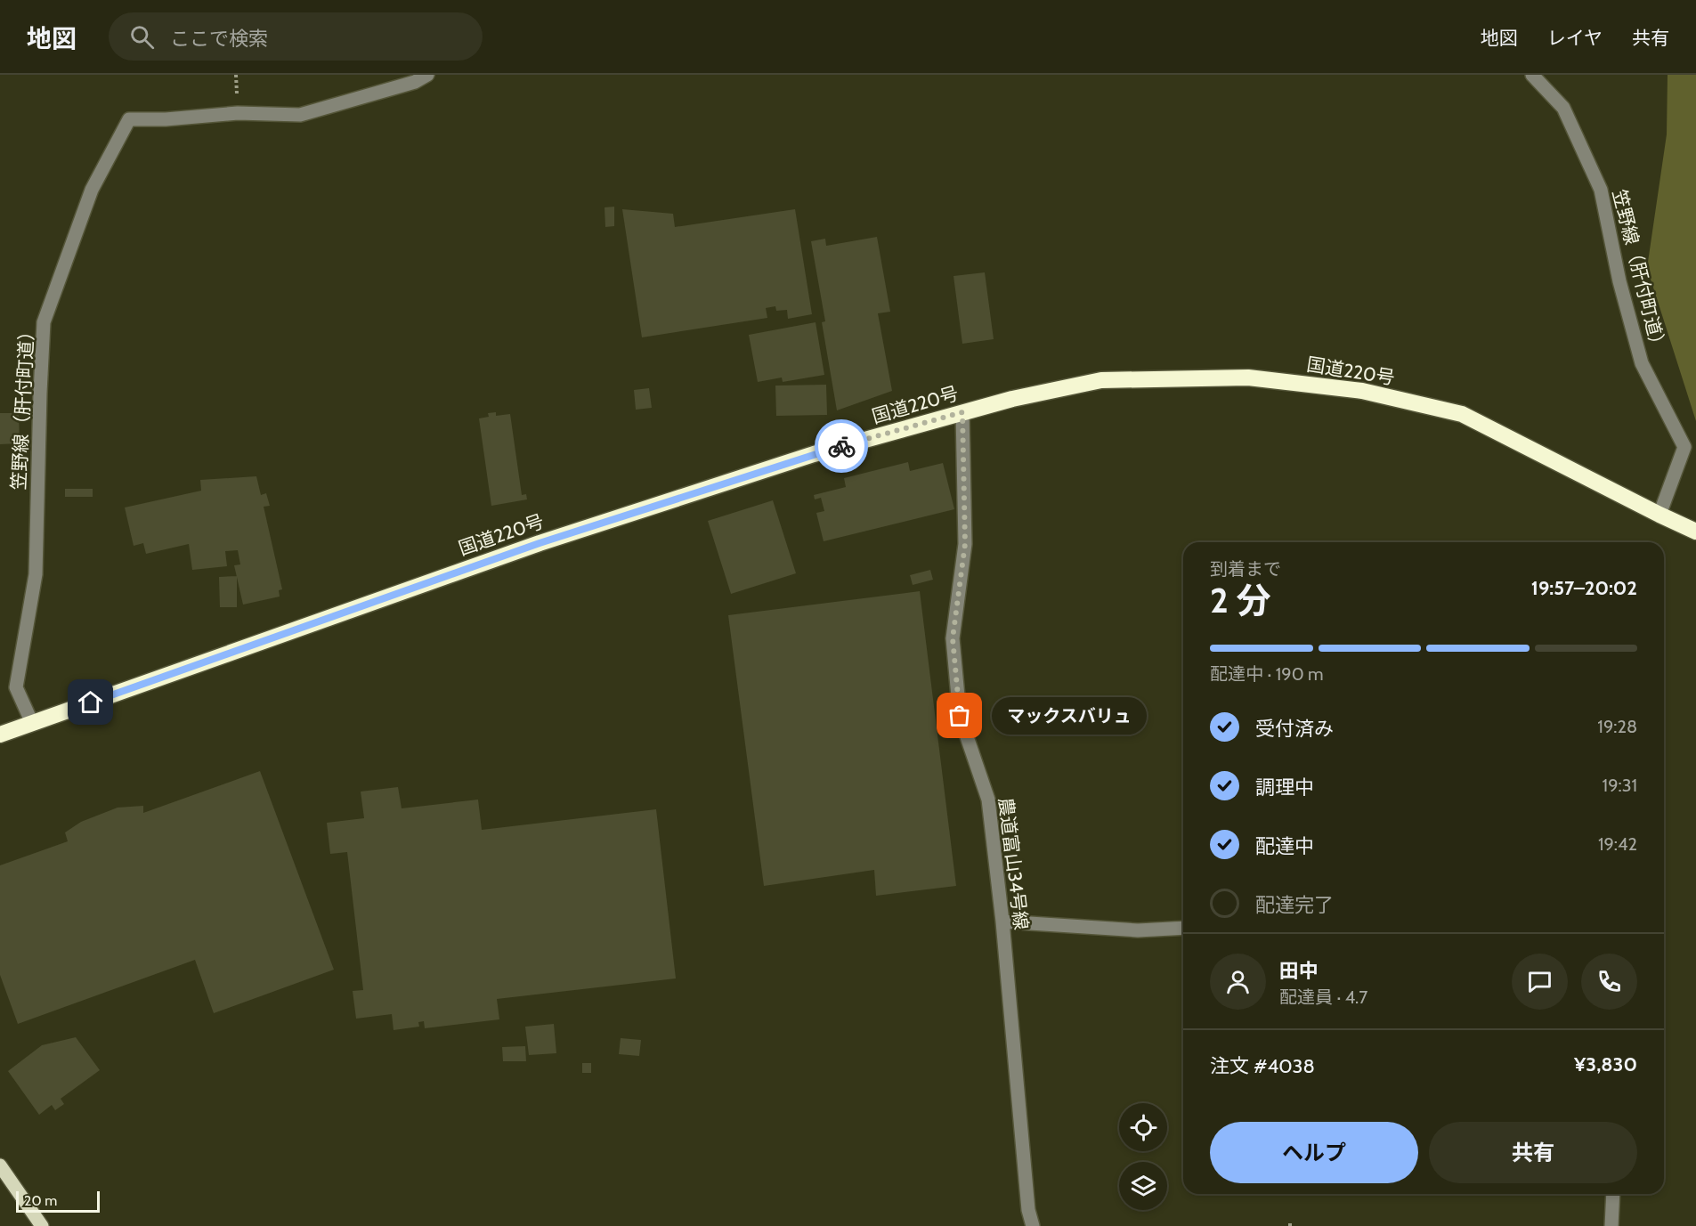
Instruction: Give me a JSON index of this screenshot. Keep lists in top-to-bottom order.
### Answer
{
  "streets": {
    "highway": ["国道220号"],
    "street": ["笠野線（肝付町道）", "農道富山34号線"]
  },
  "crossings": [
    ["笠野線（肝付町道）", "国道220号"],
    ["国道220号", "農道富山34号線"]
  ],
  "places": ["マックスバリュ"],
  "scale_bar": "20 m",
  "page": {
    "header": "地図",
    "search": "ここで検索",
    "nav": ["地図", "レイヤ", "共有"],
    "heading": ["2 分", "到着まで", "19:57–20:02"],
    "panel": [
      "田中",
      "配達員 · 4.7",
      "注文 #4038",
      "¥3,830"
    ],
    "bar": "配達中 · 190 m",
    "bubble": "マックスバリュ",
    "list": [
      ["受付済み", "19:28"],
      ["調理中", "19:31"],
      ["配達中", "19:42"],
      "配達完了"
    ],
    "buttons": ["ヘルプ", "共有"],
    "scale": "20 m"
  }
}
